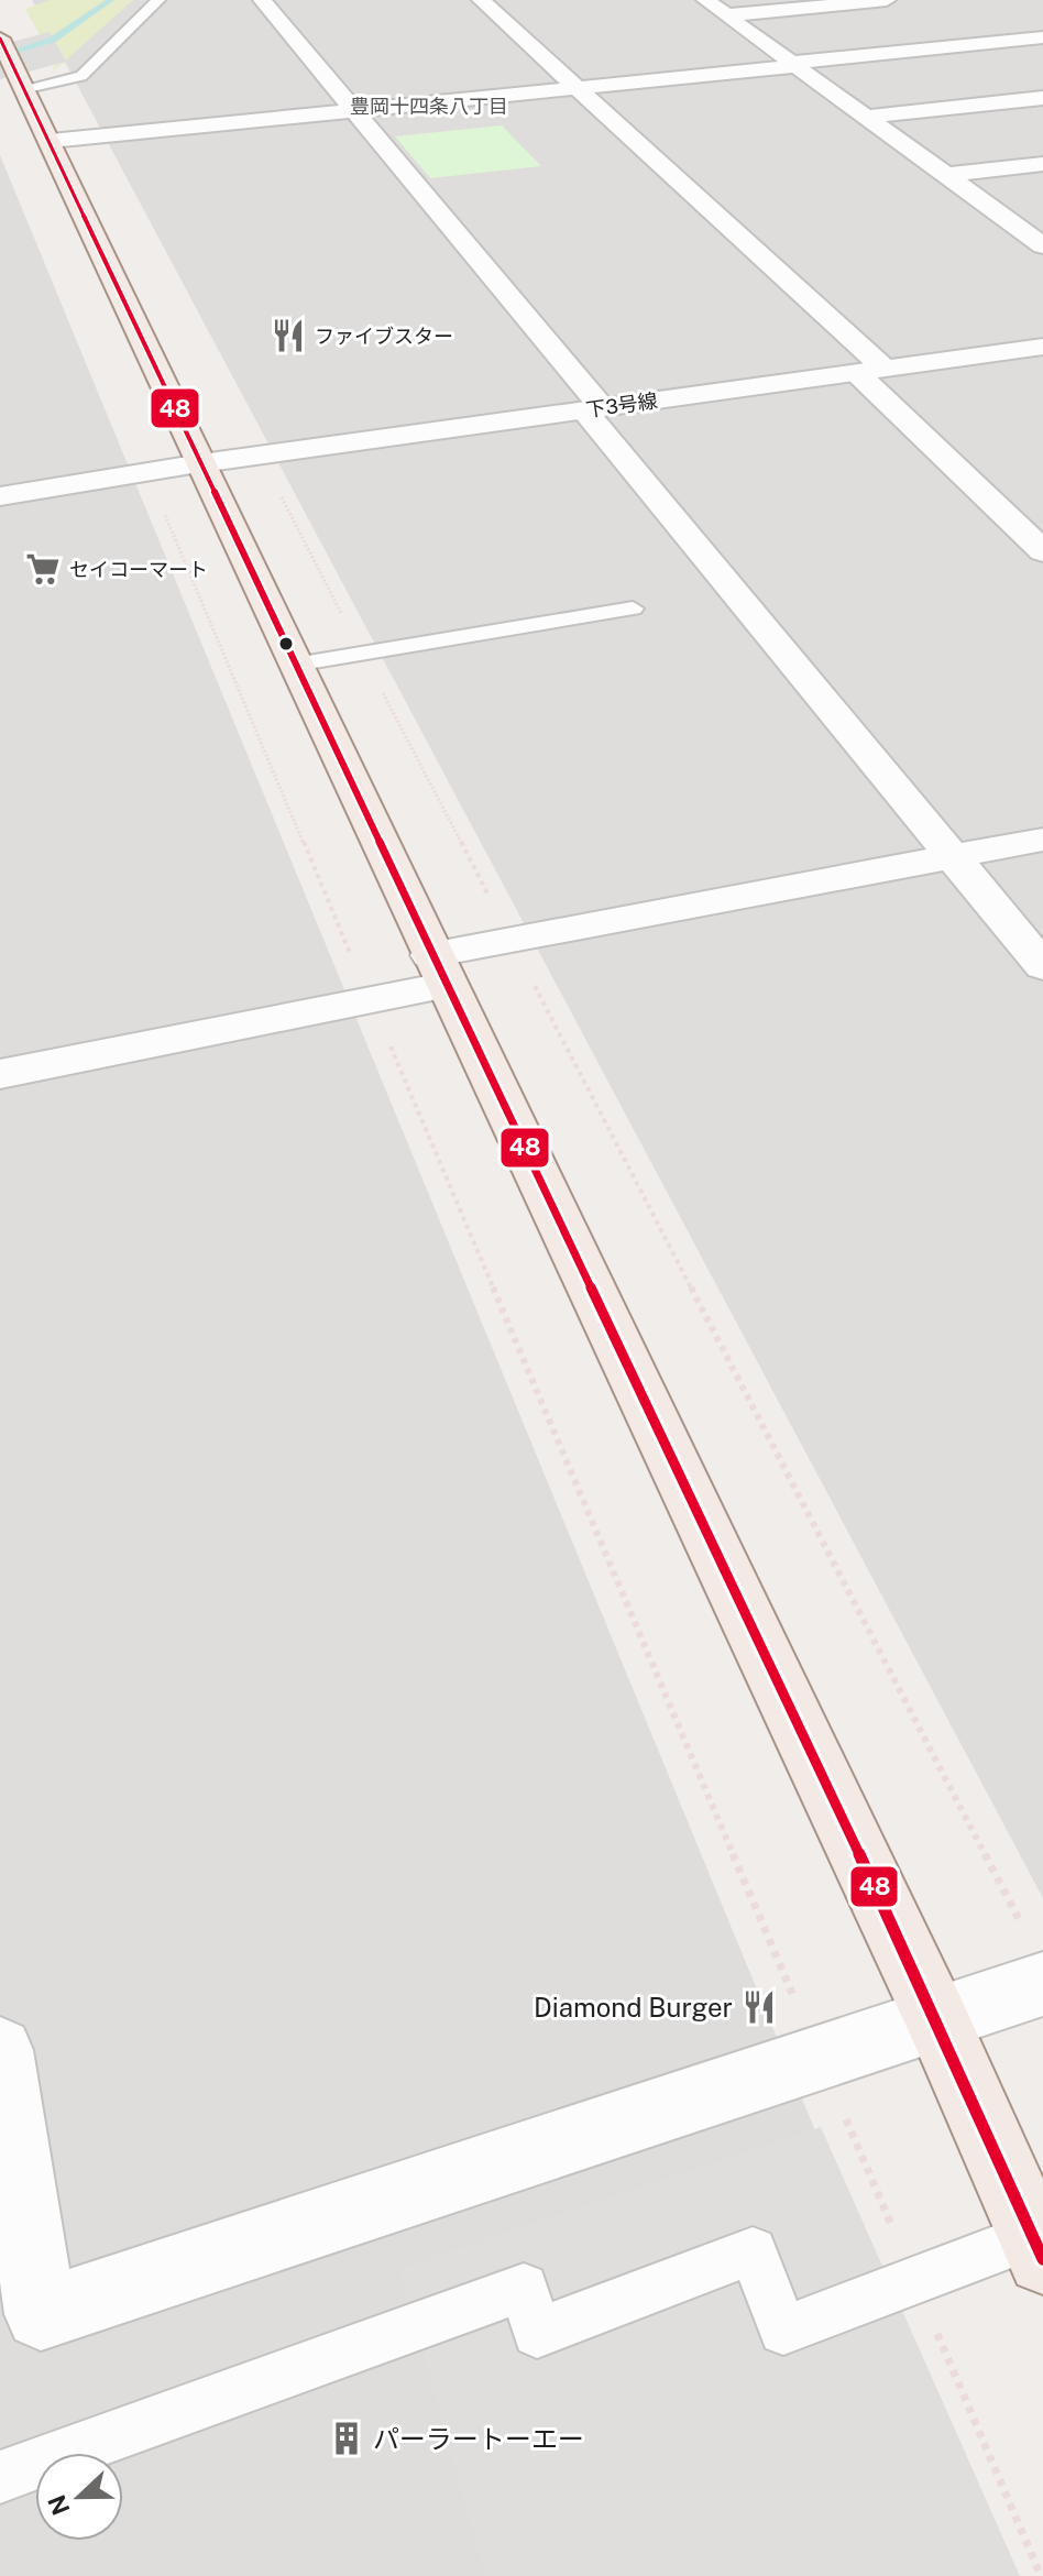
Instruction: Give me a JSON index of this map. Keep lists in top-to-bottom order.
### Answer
{
  "streets": {
    "street": ["下3号線"]
  },
  "districts": ["豊岡十四条八丁目"],
  "places": {
    "restaurant": ["ファイブスター", "Diamond Burger"],
    "supermarket": ["セイコーマート"],
    "building": ["パーラートーエー"]
  },
  "lines": ["transit line 48"],
  "north": "left"
}
